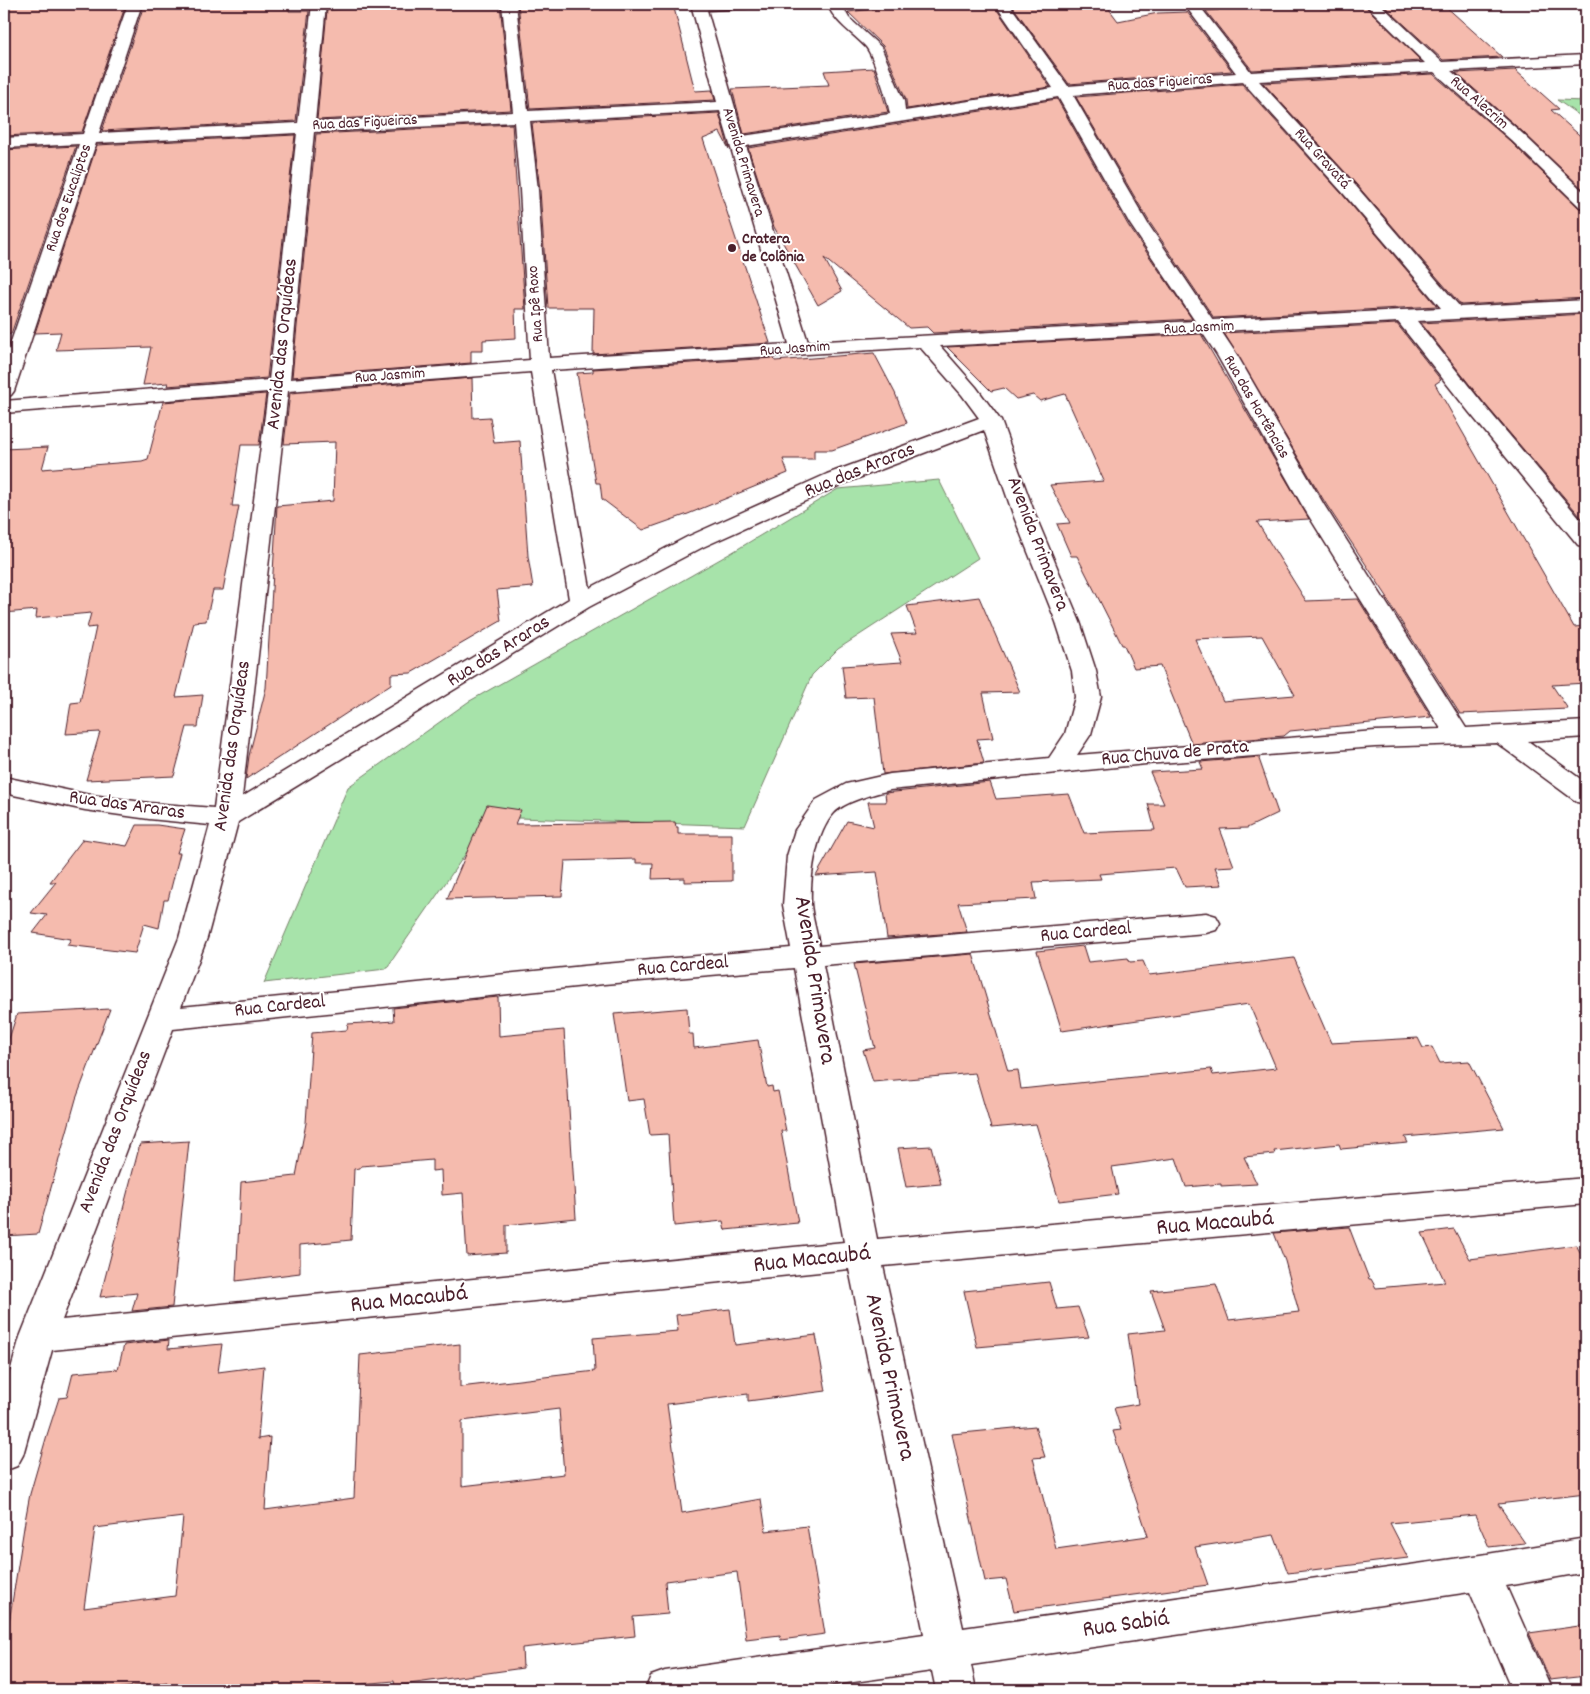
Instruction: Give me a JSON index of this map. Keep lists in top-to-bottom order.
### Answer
{
  "streets": {
    "street": [
      "Rua das Figueiras",
      "Rua Alecrim",
      "Rua Gravatá",
      "Avenida Primavera",
      "Rua dos Eucaliptos",
      "Rua Ipê Roxo",
      "Rua Jasmim",
      "Avenida das Orquídeas",
      "Rua das Hortências",
      "Rua das Araras",
      "Rua Chuva de Prata",
      "Rua Cardeal",
      "Rua Macaubá",
      "Rua Sabiá"
    ]
  },
  "crossings": [
    ["Rua das Figueiras", "Rua Alecrim"],
    ["Rua das Figueiras", "Rua Gravatá"],
    ["Rua das Figueiras", "Avenida Primavera"],
    ["Rua das Figueiras", "Rua dos Eucaliptos"],
    ["Rua das Figueiras", "Rua Ipê Roxo"],
    ["Rua das Figueiras", "Avenida das Orquídeas"],
    ["Rua das Figueiras", "Rua das Hortências"],
    ["Rua Gravatá", "Rua Jasmim"],
    ["Avenida Primavera", "Rua Jasmim"],
    ["Avenida Primavera", "Rua das Araras"],
    ["Avenida Primavera", "Rua Chuva de Prata"],
    ["Avenida Primavera", "Rua Cardeal"],
    ["Avenida Primavera", "Rua Macaubá"],
    ["Avenida Primavera", "Rua Sabiá"],
    ["Rua Ipê Roxo", "Rua Jasmim"],
    ["Rua Ipê Roxo", "Rua das Araras"],
    ["Rua Jasmim", "Avenida das Orquídeas"],
    ["Rua Jasmim", "Rua das Hortências"],
    ["Avenida das Orquídeas", "Rua das Araras"],
    ["Avenida das Orquídeas", "Rua Cardeal"],
    ["Avenida das Orquídeas", "Rua Macaubá"],
    ["Rua das Hortências", "Rua Chuva de Prata"]
  ],
  "places": ["Cratera de Colônia"]
}
